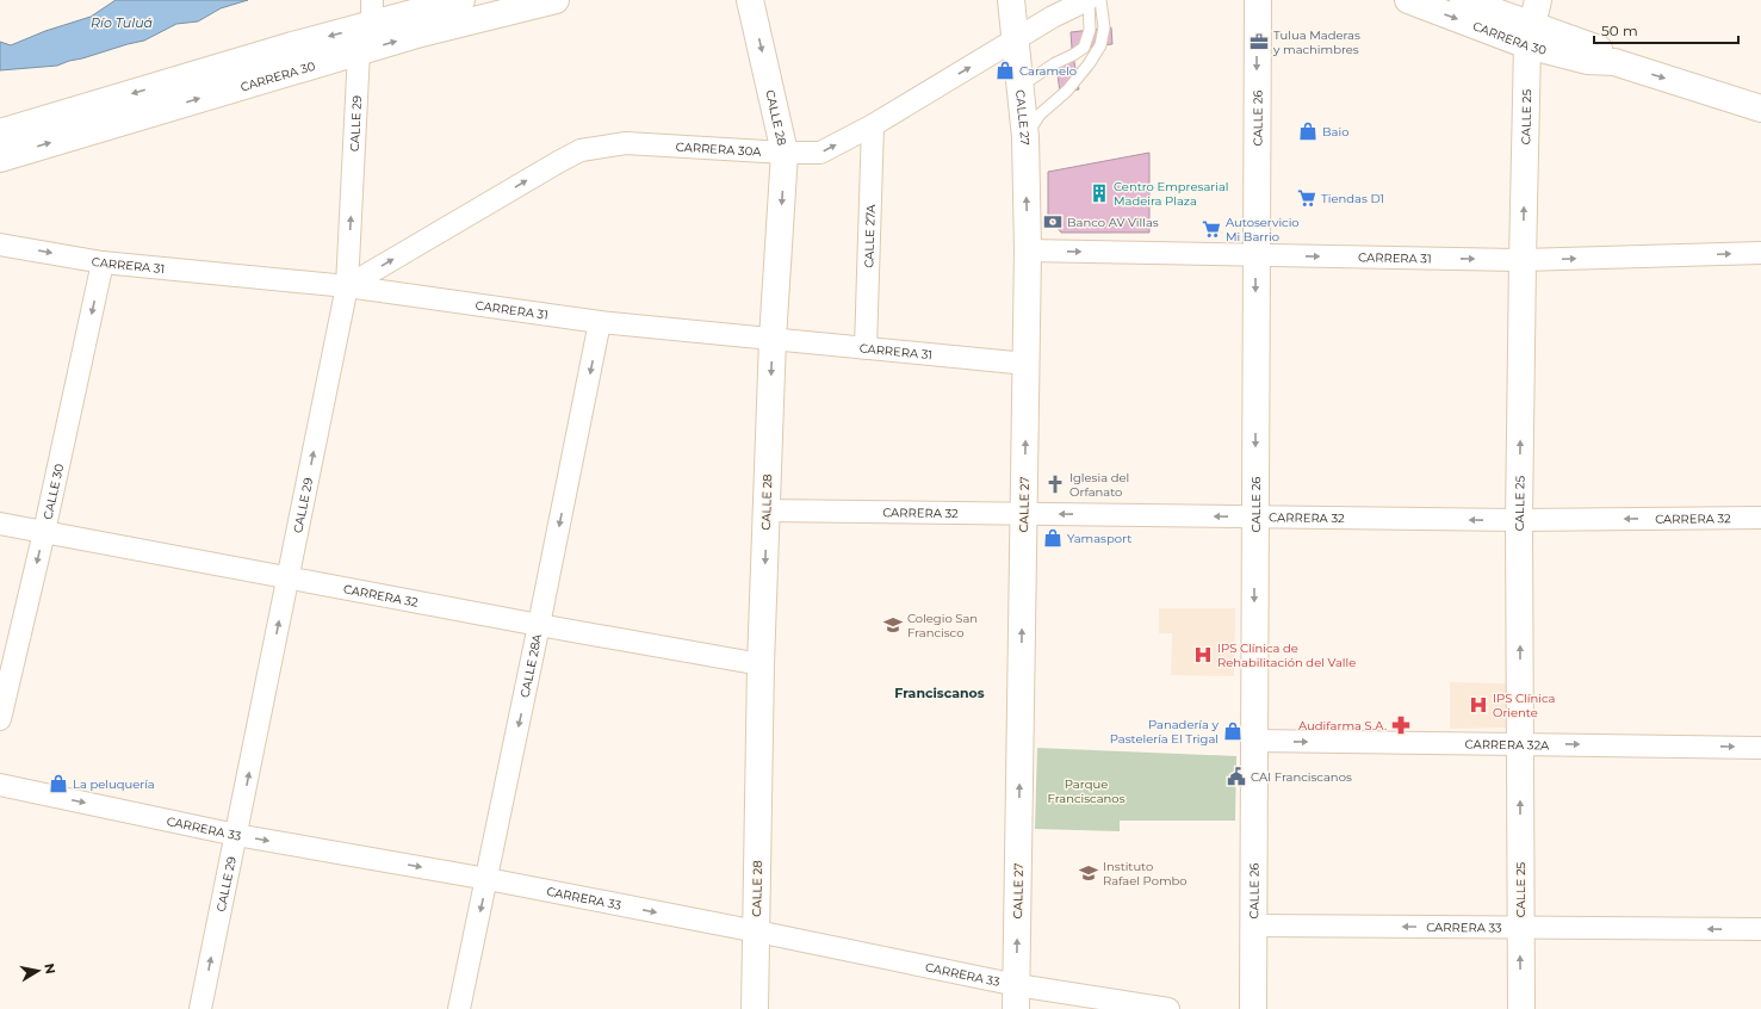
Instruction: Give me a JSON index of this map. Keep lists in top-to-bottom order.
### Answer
{
  "streets": {
    "main road": [
      "CARRERA 30",
      "CALLE 28",
      "CALLE 27",
      "CALLE 26",
      "CALLE 25"
    ],
    "street": [
      "CALLE 29",
      "CARRERA 30A",
      "CALLE 27A",
      "CARRERA 31",
      "CALLE 30",
      "CARRERA 32",
      "CALLE 28A",
      "CARRERA 32A",
      "CARRERA 33"
    ]
  },
  "crossings": [
    ["CARRERA 30", "CALLE 25"],
    ["CARRERA 30", "CALLE 29"],
    ["CALLE 28", "CARRERA 30A"],
    ["CALLE 28", "CARRERA 31"],
    ["CALLE 28", "CARRERA 32"],
    ["CALLE 28", "CARRERA 33"],
    ["CALLE 27", "CARRERA 30A"],
    ["CALLE 27", "CARRERA 31"],
    ["CALLE 27", "CARRERA 32"],
    ["CALLE 27", "CARRERA 33"],
    ["CALLE 26", "CARRERA 31"],
    ["CALLE 26", "CARRERA 32"],
    ["CALLE 26", "CARRERA 32A"],
    ["CALLE 26", "CARRERA 33"],
    ["CALLE 25", "CARRERA 31"],
    ["CALLE 25", "CARRERA 32"],
    ["CALLE 25", "CARRERA 32A"],
    ["CALLE 25", "CARRERA 33"],
    ["CALLE 29", "CARRERA 30A"],
    ["CALLE 29", "CARRERA 31"],
    ["CALLE 29", "CARRERA 32"],
    ["CALLE 29", "CARRERA 33"],
    ["CARRERA 30A", "CALLE 27A"],
    ["CARRERA 30A", "CARRERA 31"],
    ["CALLE 27A", "CARRERA 31"],
    ["CARRERA 31", "CALLE 30"],
    ["CARRERA 31", "CALLE 28A"],
    ["CALLE 30", "CARRERA 32"],
    ["CARRERA 32", "CALLE 28A"],
    ["CALLE 28A", "CARRERA 33"]
  ],
  "one_way": [
    "CALLE 28",
    "CALLE 27",
    "CALLE 26",
    "CALLE 25",
    "CALLE 29",
    "CARRERA 30A",
    "CARRERA 31",
    "CALLE 30",
    "CARRERA 32",
    "CALLE 28A",
    "CARRERA 32A"
  ],
  "districts": ["Franciscanos"],
  "water": ["Río Tuluá"],
  "parks": ["Parque Franciscanos"],
  "places": {
    "office": ["Tulua Maderas y machimbres"],
    "shop": [
      "Caramelo",
      "Baio",
      "Yamasport",
      "Panadería y Pastelería El Trigal",
      "La peluquería"
    ],
    "building": ["Centro Empresarial Madeira Plaza"],
    "supermarket": ["Tiendas D1", "Autoservicio Mi Barrio"],
    "bank": ["Banco AV Villas"],
    "church": ["Iglesia del Orfanato"],
    "school or university": ["Colegio San Francisco", "Instituto Rafael Pombo"],
    "hospital": ["IPS Clínica de Rehabilitación del Valle", "IPS Clínica Oriente"],
    "pharmacy": ["Audifarma S.A."],
    "public building": ["CAI Franciscanos"]
  },
  "scale_bar": "50 m",
  "north": "right"
}
